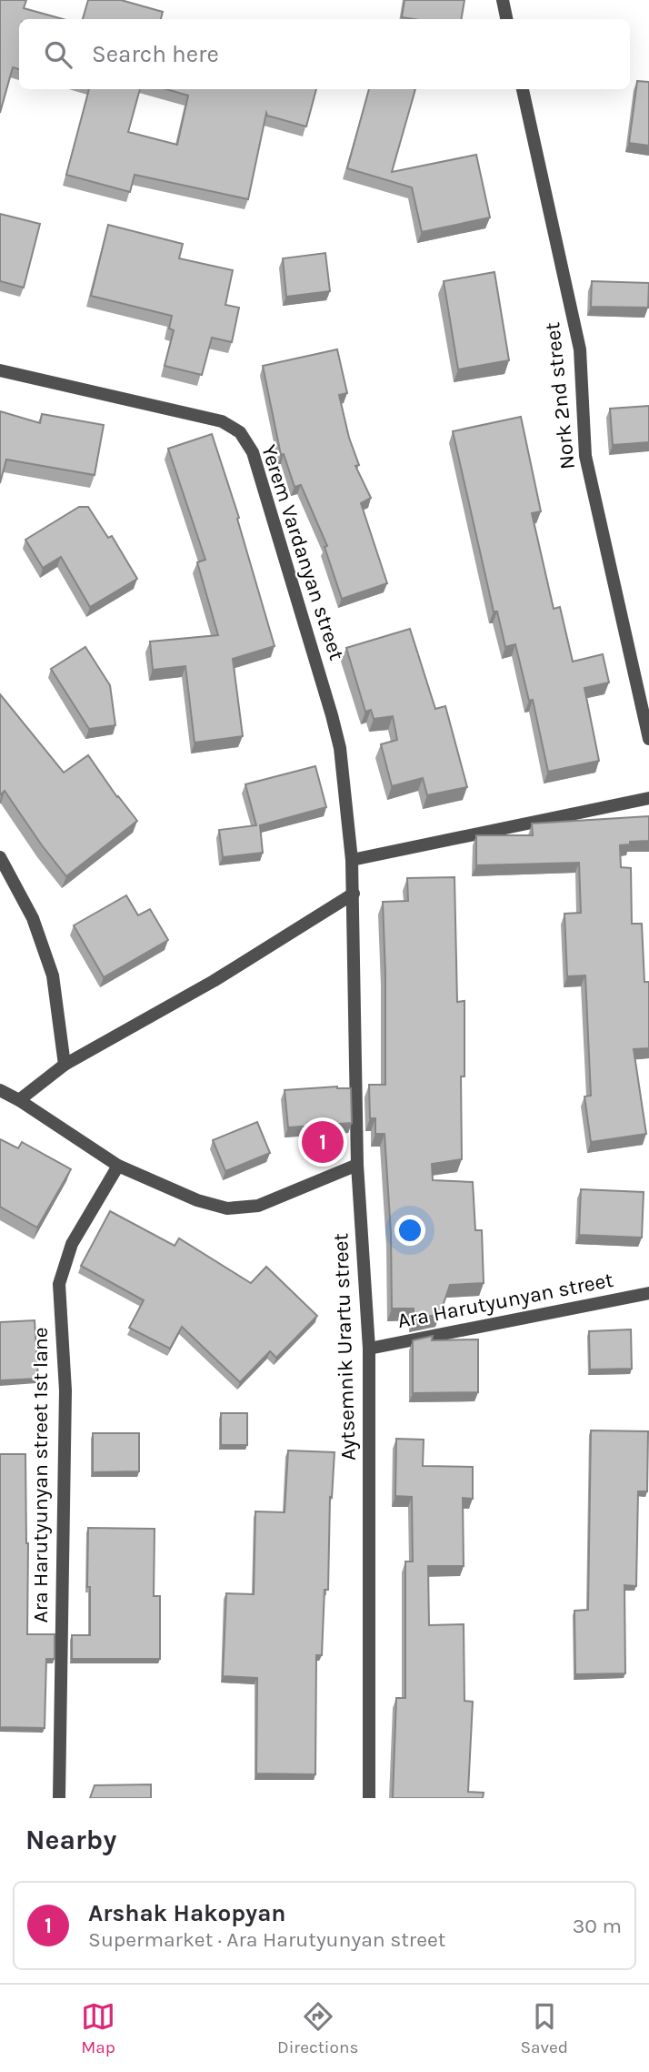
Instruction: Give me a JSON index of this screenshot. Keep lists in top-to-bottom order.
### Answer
{
  "streets": {
    "street": [
      "Nork 2nd street",
      "Yerem Vardanyan street",
      "Ara Harutyunyan street",
      "Aytsemnik Urartu street",
      "Ara Harutyunyan street 1st lane"
    ]
  },
  "crossings": [
    ["Yerem Vardanyan street", "Aytsemnik Urartu street"],
    ["Ara Harutyunyan street", "Aytsemnik Urartu street"]
  ],
  "page": {
    "search": "Search here",
    "pins": "1",
    "heading": "Nearby",
    "list": [
      {
        "mark": "1",
        "name": "Arshak Hakopyan",
        "note": "Supermarket · Ara Harutyunyan street",
        "value": "30 m"
      }
    ],
    "nav": ["Map", "Directions", "Saved"]
  }
}
